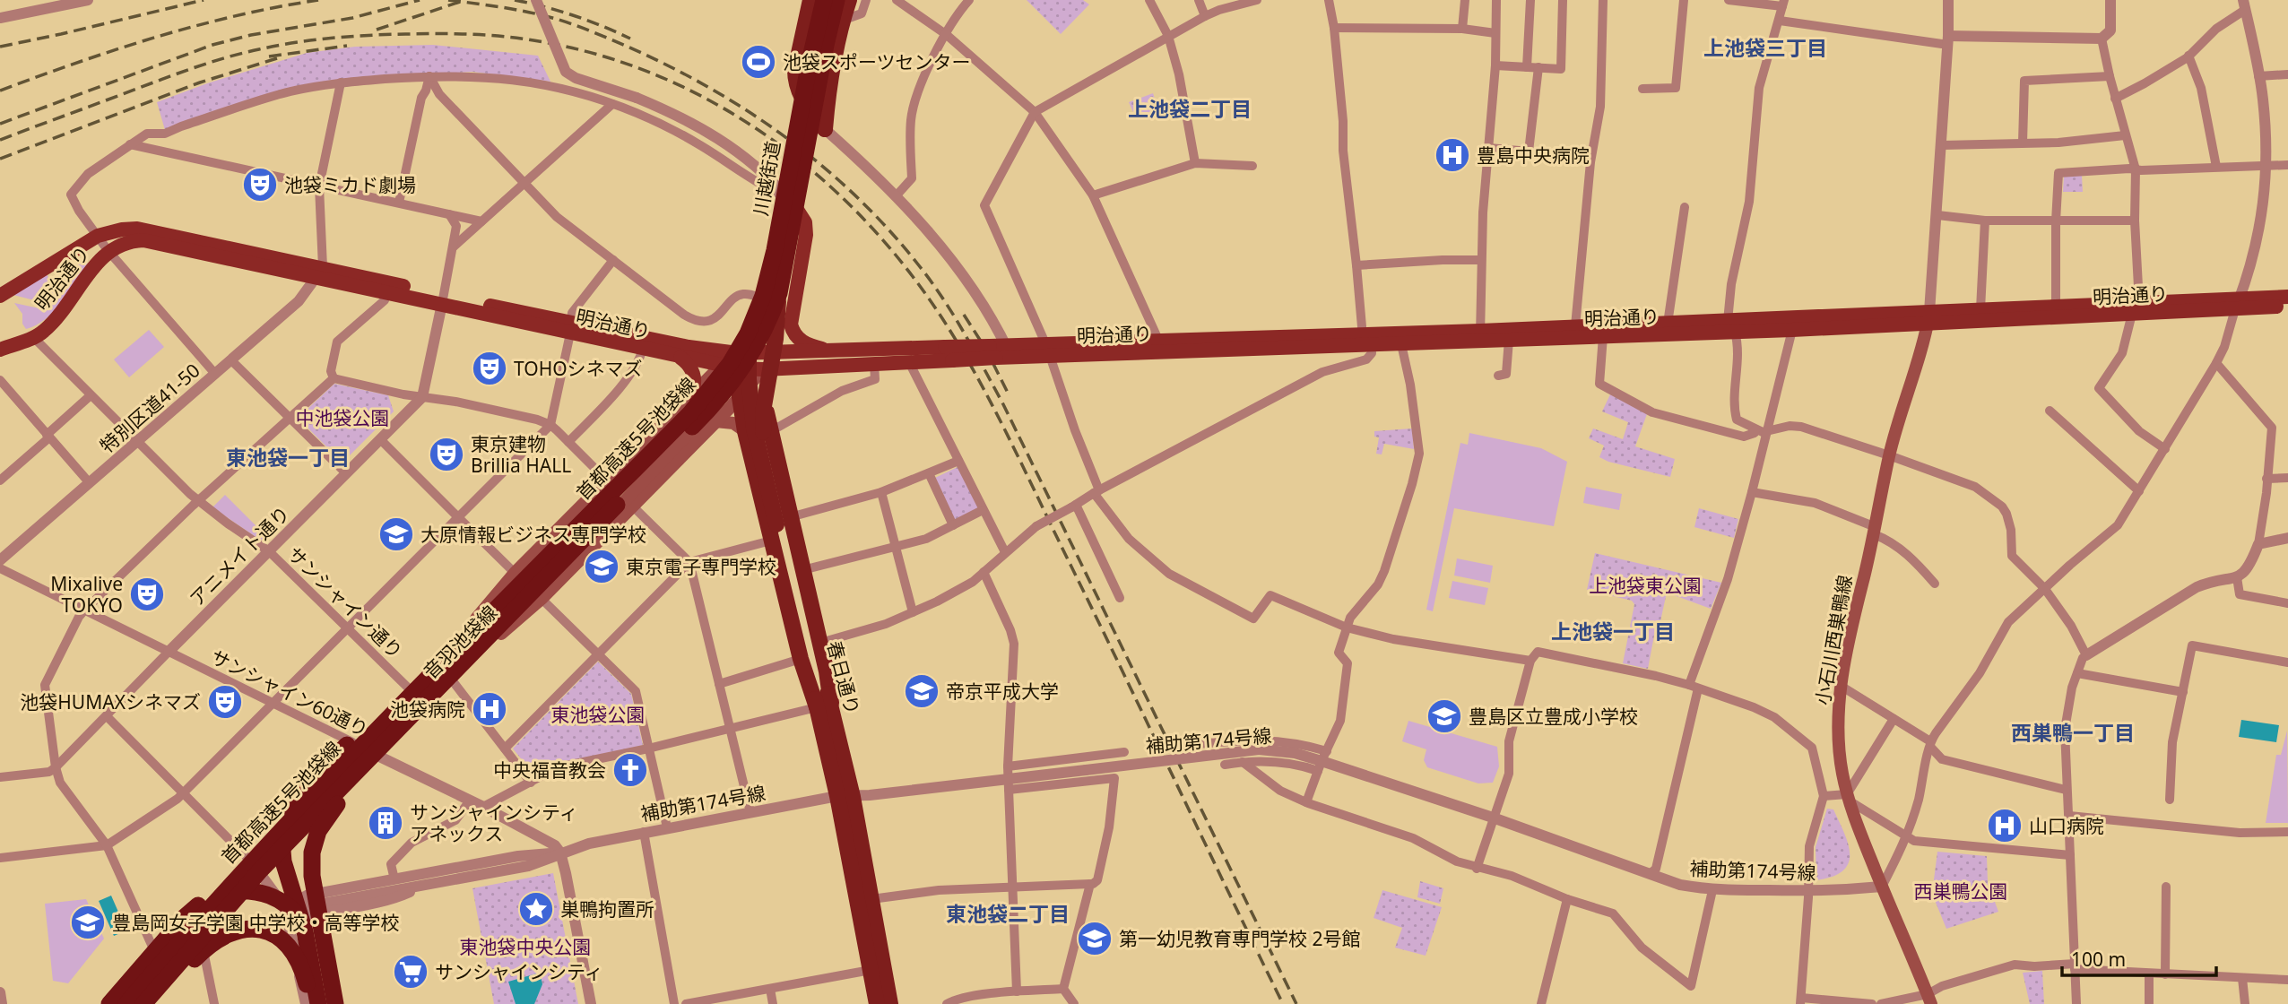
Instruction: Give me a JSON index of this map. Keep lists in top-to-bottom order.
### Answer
{
  "streets": {
    "highway": ["川越街道", "首都高速5号池袋線", "春日通り"],
    "main road": ["明治通り", "小石川西巣鴨線", "音羽池袋線"],
    "street": [
      "特別区道41-50",
      "アニメイト通り",
      "サンシャイン通り",
      "サンシャイン60通り",
      "補助第174号線"
    ]
  },
  "crossings": [
    ["川越街道", "明治通り"],
    ["川越街道", "首都高速5号池袋線"],
    ["川越街道", "音羽池袋線"],
    ["川越街道", "春日通り"],
    ["明治通り", "特別区道41-50"],
    ["明治通り", "サンシャイン通り"],
    ["明治通り", "小石川西巣鴨線"],
    ["明治通り", "音羽池袋線"],
    ["明治通り", "春日通り"],
    ["特別区道41-50", "サンシャイン通り"],
    ["首都高速5号池袋線", "サンシャイン通り"],
    ["首都高速5号池袋線", "音羽池袋線"],
    ["アニメイト通り", "サンシャイン通り"],
    ["アニメイト通り", "サンシャイン60通り"],
    ["サンシャイン通り", "音羽池袋線"],
    ["小石川西巣鴨線", "補助第174号線"],
    ["音羽池袋線", "春日通り"],
    ["音羽池袋線", "サンシャイン60通り"],
    ["春日通り", "補助第174号線"],
    ["サンシャイン60通り", "補助第174号線"]
  ],
  "districts": [
    "上池袋三丁目",
    "上池袋二丁目",
    "東池袋一丁目",
    "上池袋一丁目",
    "西巣鴨一丁目",
    "東池袋二丁目"
  ],
  "parks": [
    "中池袋公園",
    "上池袋東公園",
    "東池袋公園",
    "西巣鴨公園",
    "東池袋中央公園"
  ],
  "places": {
    "sports": ["池袋スポーツセンター"],
    "hospital": ["豊島中央病院", "池袋病院", "山口病院"],
    "theatre": [
      "池袋ミカド劇場",
      "TOHOシネマズ",
      "東京建物 Brillia HALL",
      "Mixalive TOKYO",
      "池袋HUMAXシネマズ"
    ],
    "school or university": [
      "大原情報ビジネス専門学校",
      "東京電子専門学校",
      "帝京平成大学",
      "豊島区立豊成小学校",
      "豊島岡女子学園 中学校・高等学校",
      "第一幼児教育専門学校 2号館"
    ],
    "church": ["中央福音教会"],
    "building": ["サンシャインシティ アネックス"],
    "place": ["巣鴨拘置所"],
    "supermarket": ["サンシャインシティ"]
  },
  "scale_bar": "100 m"
}
